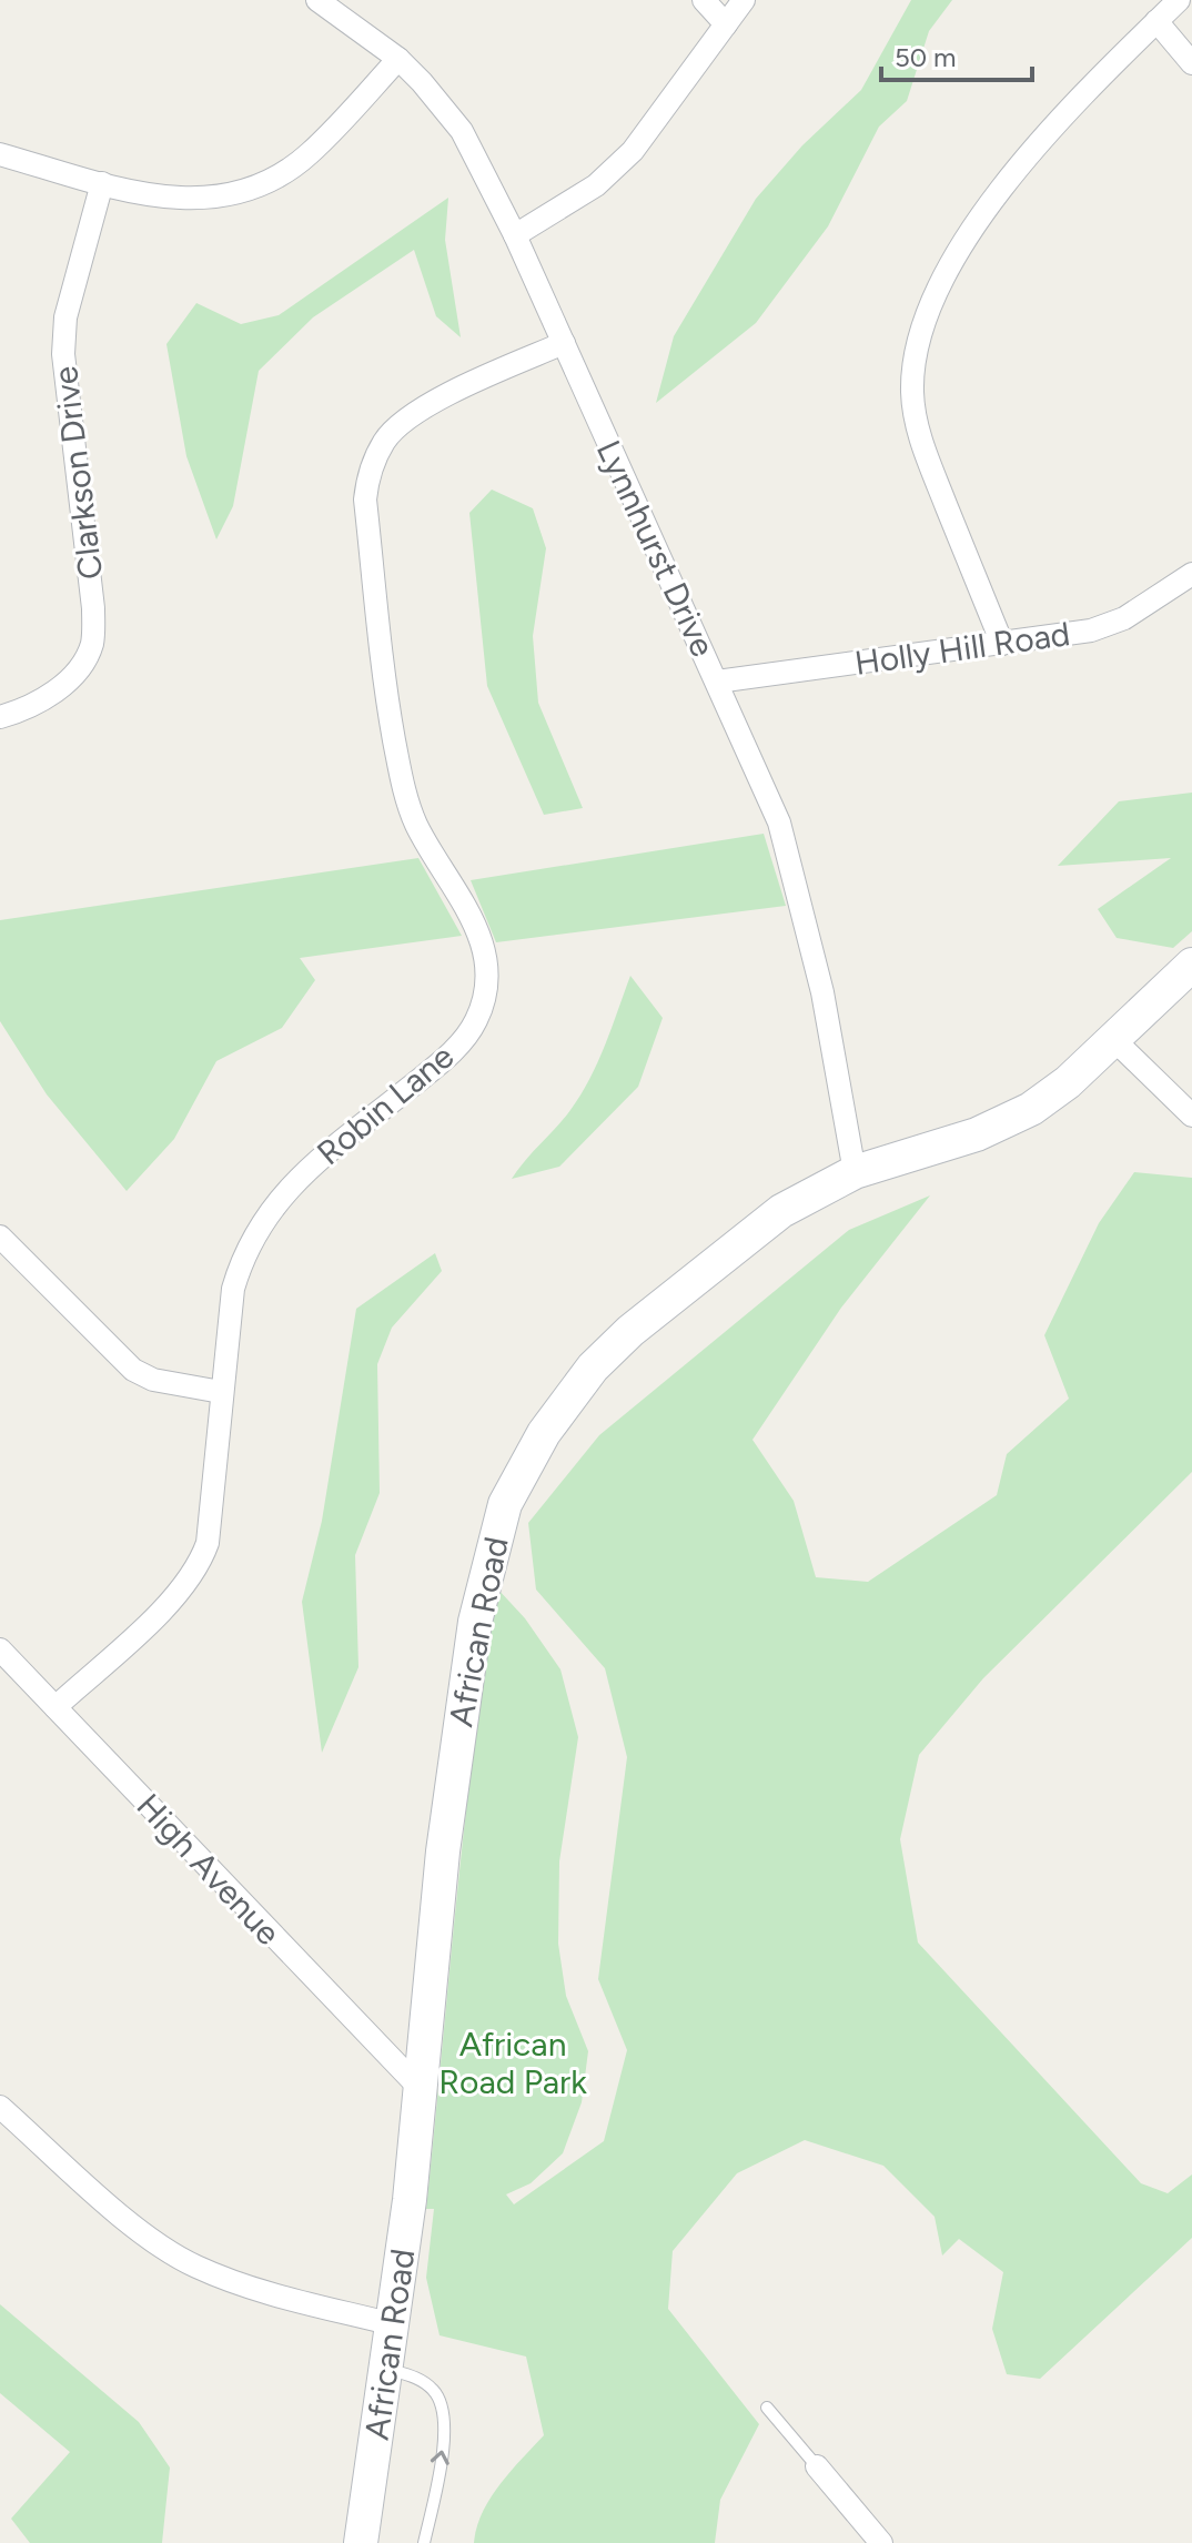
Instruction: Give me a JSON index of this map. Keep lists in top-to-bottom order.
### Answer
{
  "streets": {
    "street": [
      "Clarkson Drive",
      "Lynnhurst Drive",
      "Holly Hill Road",
      "Robin Lane",
      "African Road",
      "High Avenue"
    ]
  },
  "crossings": [
    ["Lynnhurst Drive", "Holly Hill Road"],
    ["Lynnhurst Drive", "Robin Lane"],
    ["Lynnhurst Drive", "African Road"],
    ["Robin Lane", "High Avenue"],
    ["African Road", "High Avenue"]
  ],
  "parks": ["African Road Park"],
  "scale_bar": "50 m"
}
